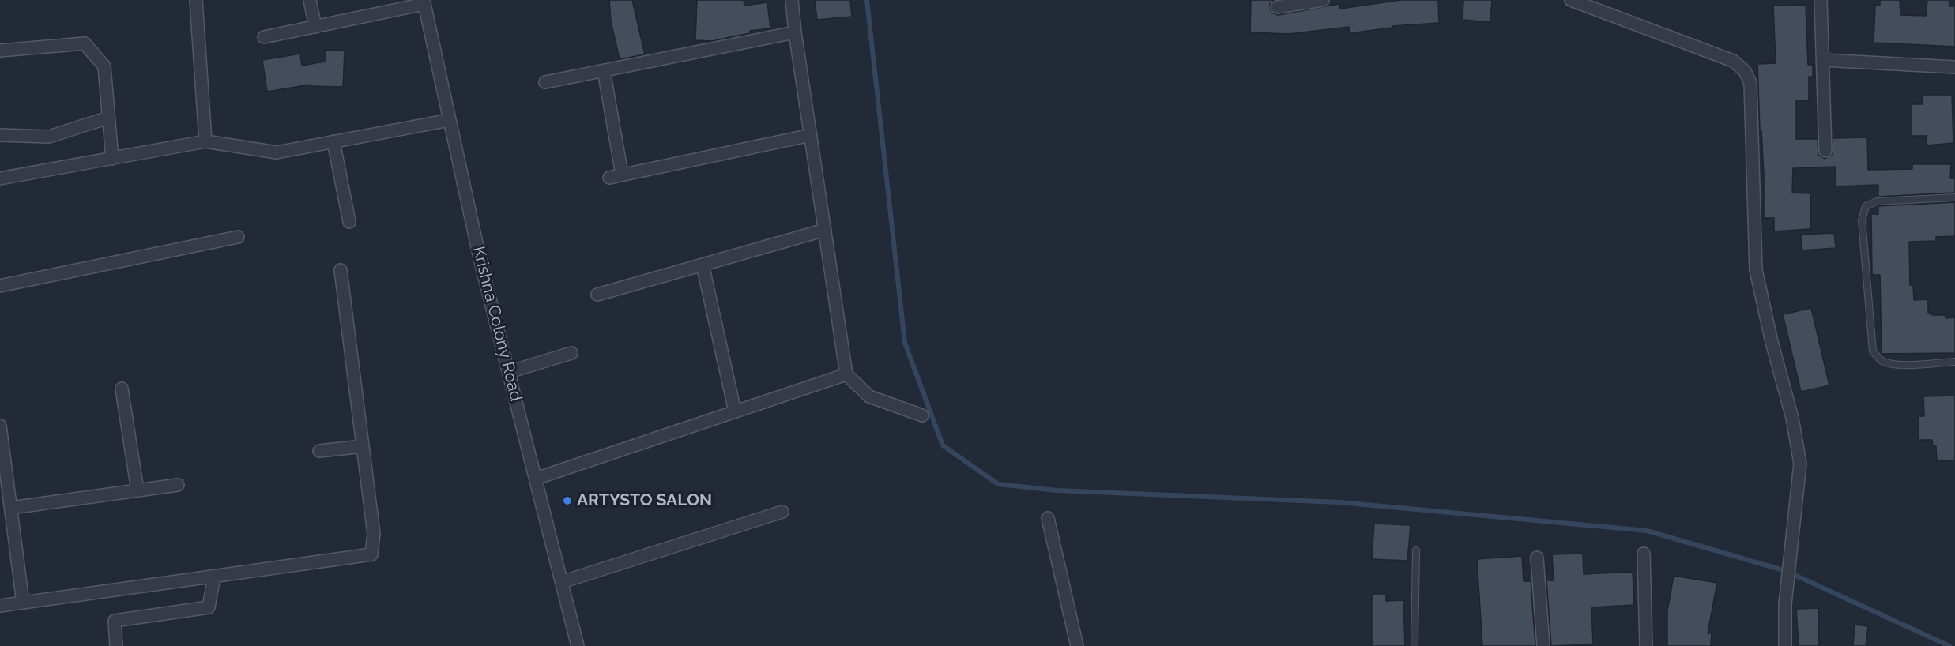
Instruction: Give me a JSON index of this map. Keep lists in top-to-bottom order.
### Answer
{
  "streets": {
    "street": ["Krishna Colony Road"]
  },
  "places": ["ARTYSTO SALON"]
}
